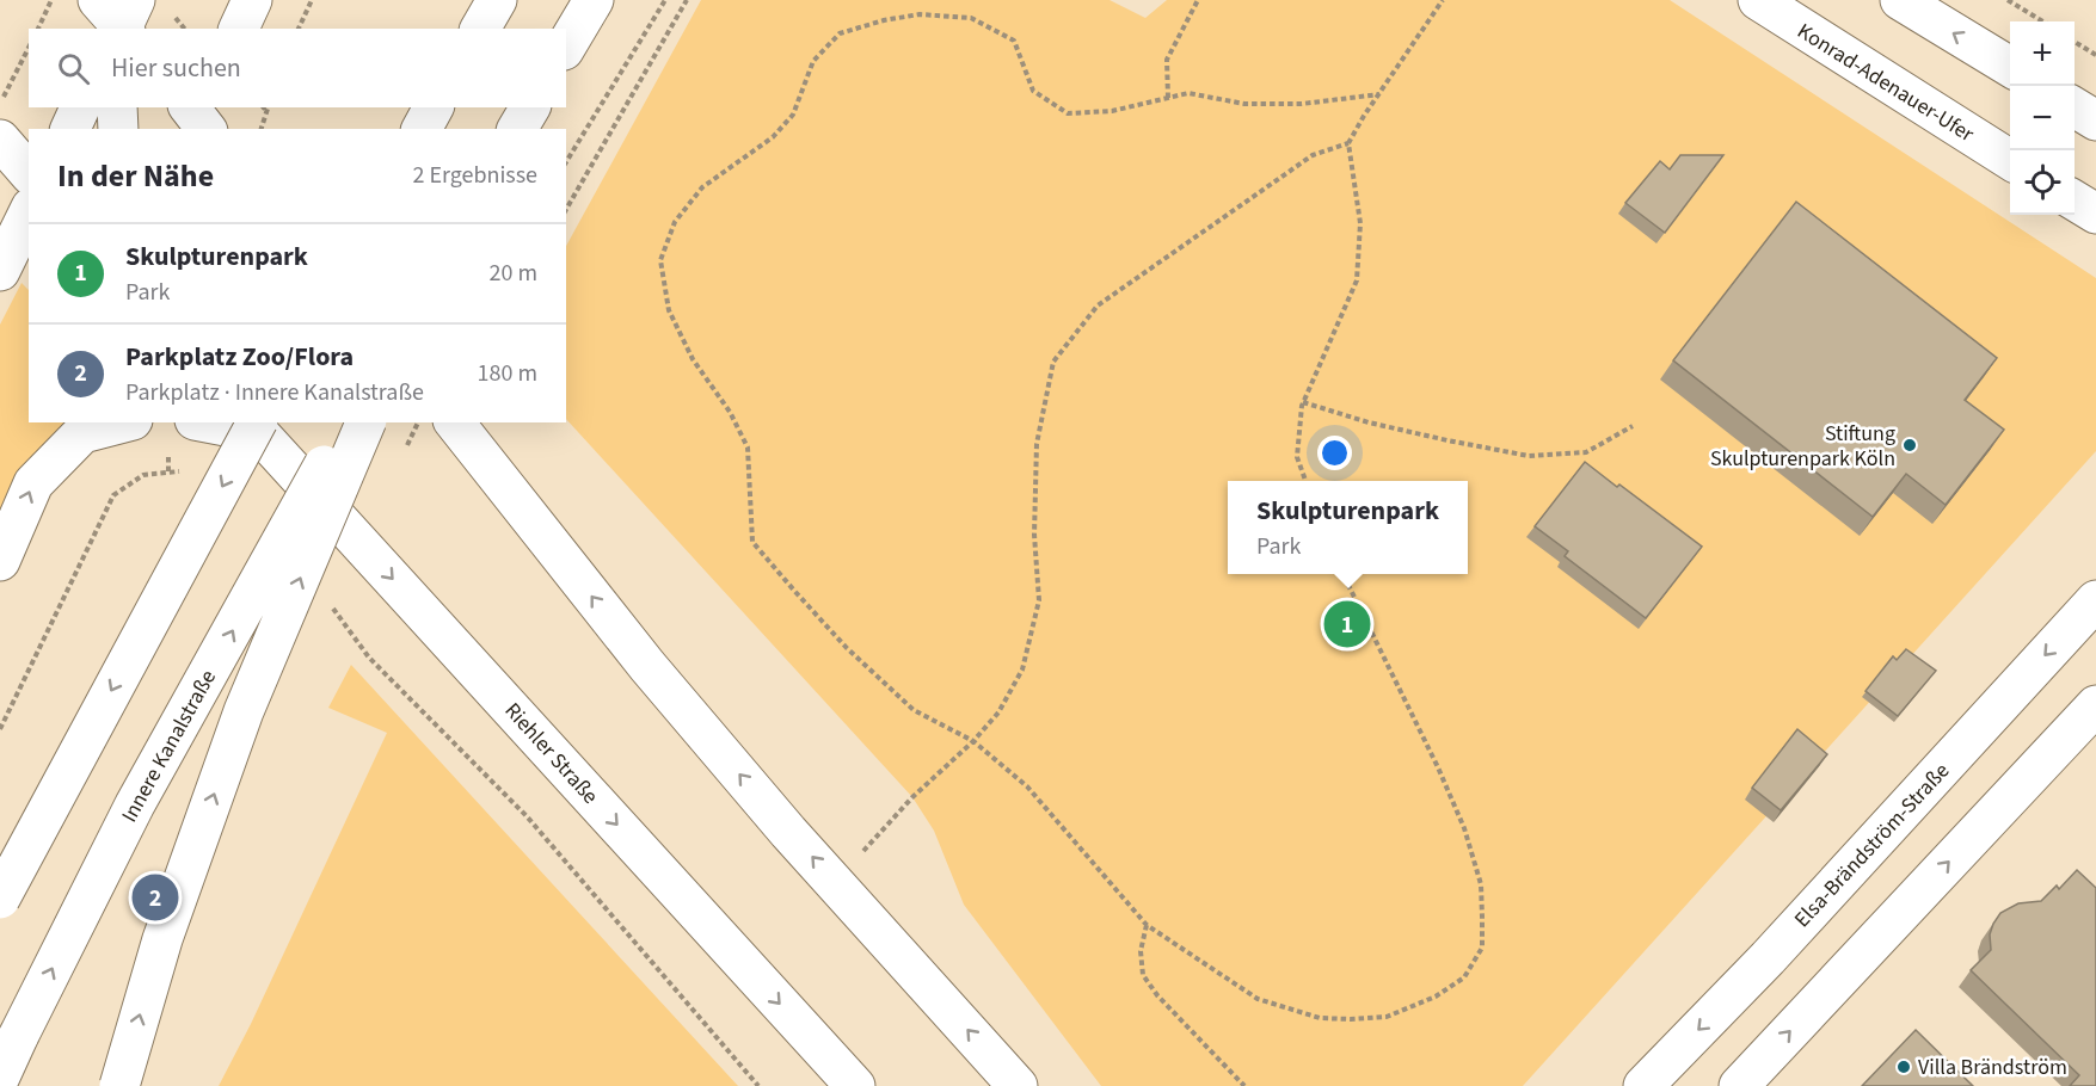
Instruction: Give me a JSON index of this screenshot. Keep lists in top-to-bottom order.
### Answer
{
  "streets": {
    "main road": [
      "Konrad-Adenauer-Ufer",
      "Innere Kanalstraße",
      "Riehler Straße",
      "Elsa-Brändström-Straße"
    ]
  },
  "places": ["Stiftung Skulpturenpark Köln", "Villa Brändström"],
  "page": {
    "map_buttons": ["+", "−"],
    "search": "Hier suchen",
    "heading": ["In der Nähe", "2 Ergebnisse"],
    "list": [
      {
        "mark": "1",
        "name": "Skulpturenpark",
        "note": "Park",
        "value": "20 m"
      },
      {
        "mark": "2",
        "name": "Parkplatz Zoo/Flora",
        "note": "Parkplatz · Innere Kanalstraße",
        "value": "180 m"
      }
    ],
    "popup": ["Skulpturenpark", "Park"],
    "pins": ["1", "2"]
  }
}
